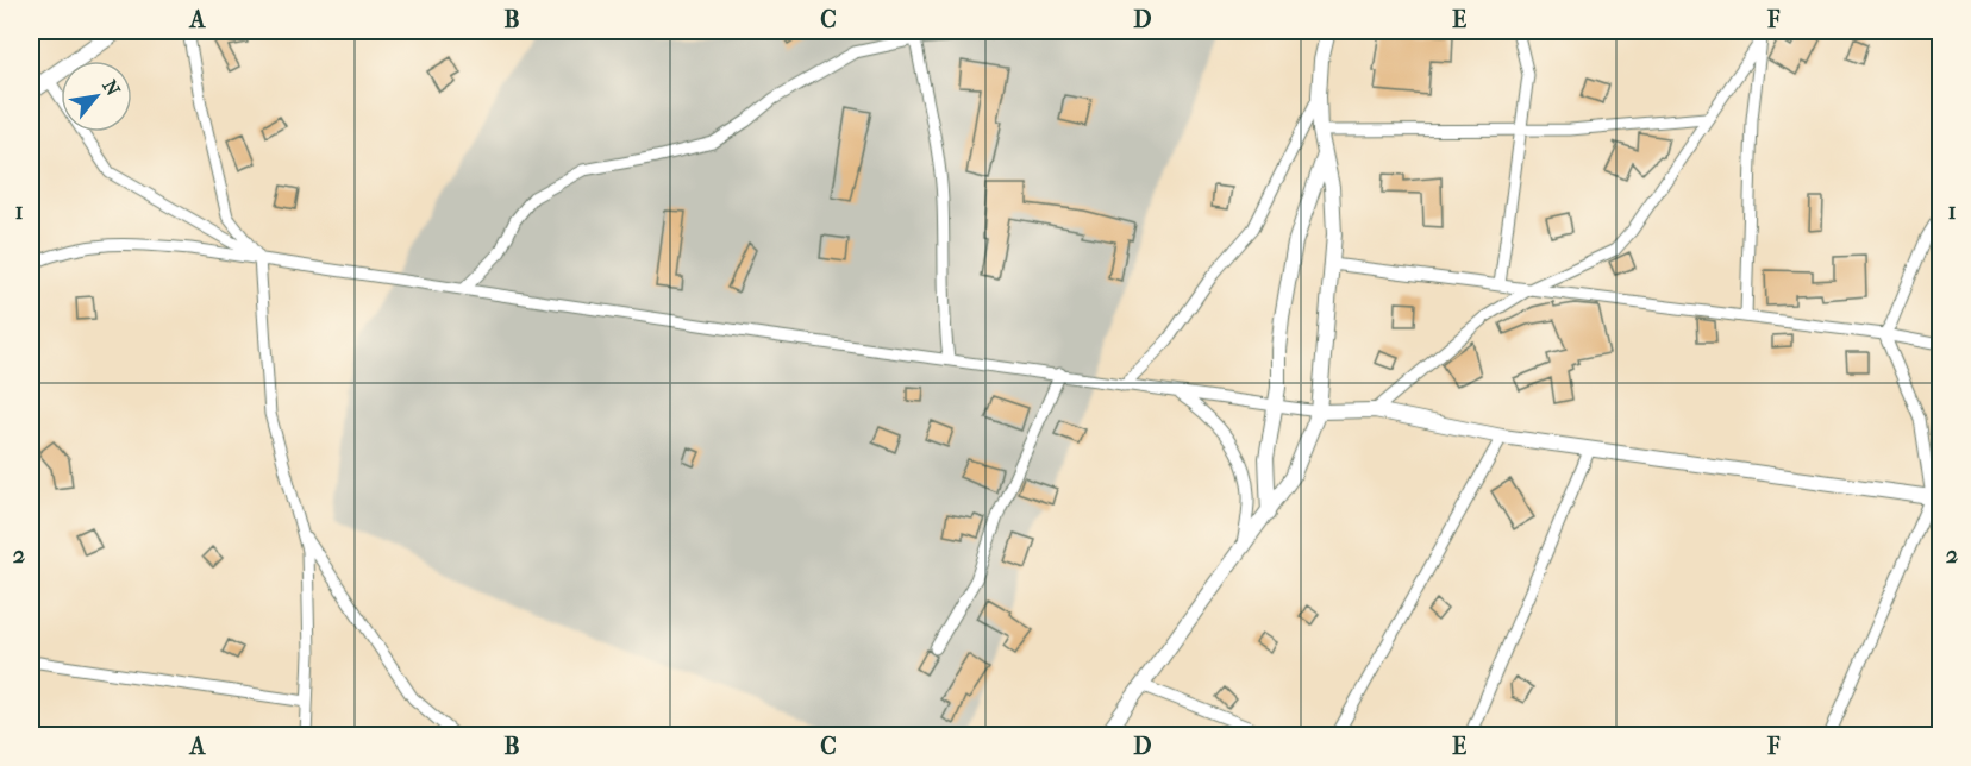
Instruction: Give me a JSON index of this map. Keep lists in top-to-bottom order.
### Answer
{
  "north": "top right",
  "grid": {
    "columns": [
      "A",
      "B",
      "C",
      "D",
      "E",
      "F"
    ],
    "rows": ["1", "2"]
  }
}
